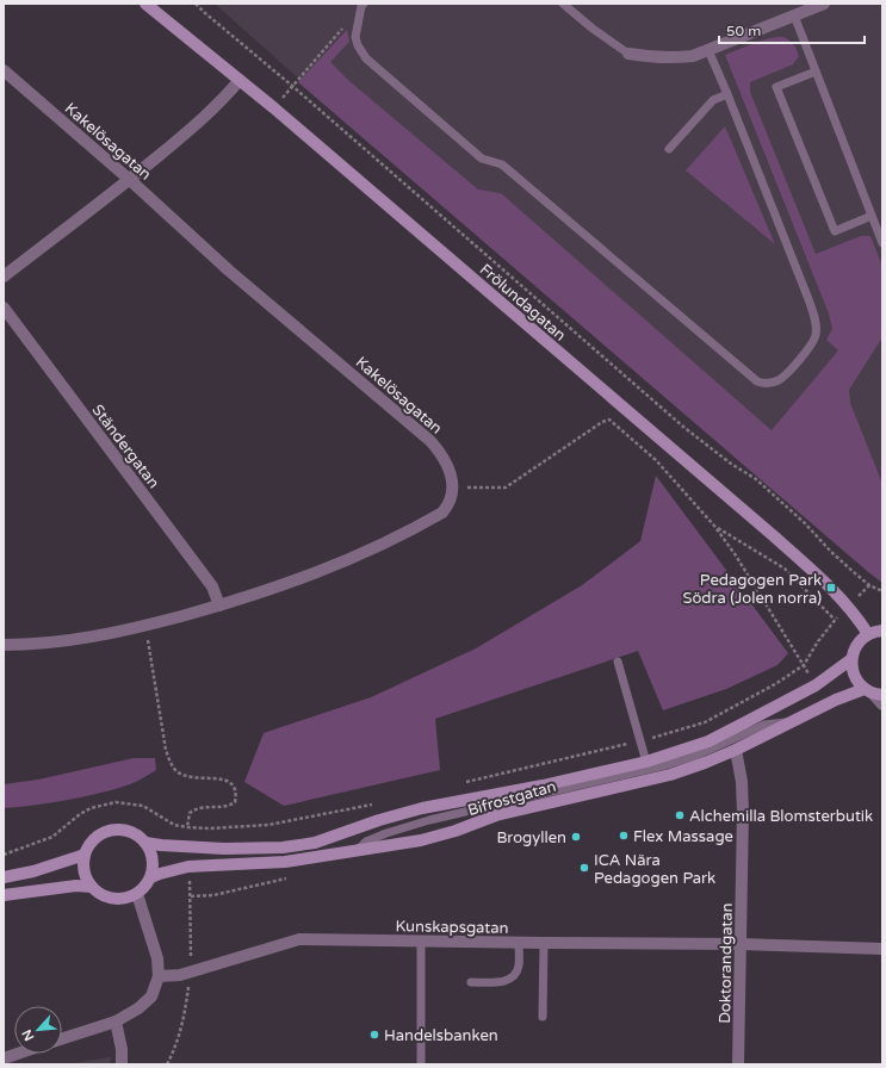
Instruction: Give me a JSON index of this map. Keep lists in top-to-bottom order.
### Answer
{
  "streets": {
    "main road": ["Frölundagatan", "Bifrostgatan"],
    "street": [
      "Kakelösagatan",
      "Ständergatan",
      "Kunskapsgatan",
      "Doktorandgatan"
    ]
  },
  "crossings": [
    ["Frölundagatan", "Bifrostgatan"],
    ["Bifrostgatan", "Doktorandgatan"],
    ["Kunskapsgatan", "Doktorandgatan"]
  ],
  "places": {
    "transit": ["Pedagogen Park Södra (Jolen norra)"],
    "other": [
      "Alchemilla Blomsterbutik",
      "Flex Massage",
      "Brogyllen",
      "ICA Nära Pedagogen Park",
      "Handelsbanken"
    ]
  },
  "scale_bar": "50 m",
  "north": "bottom left"
}
